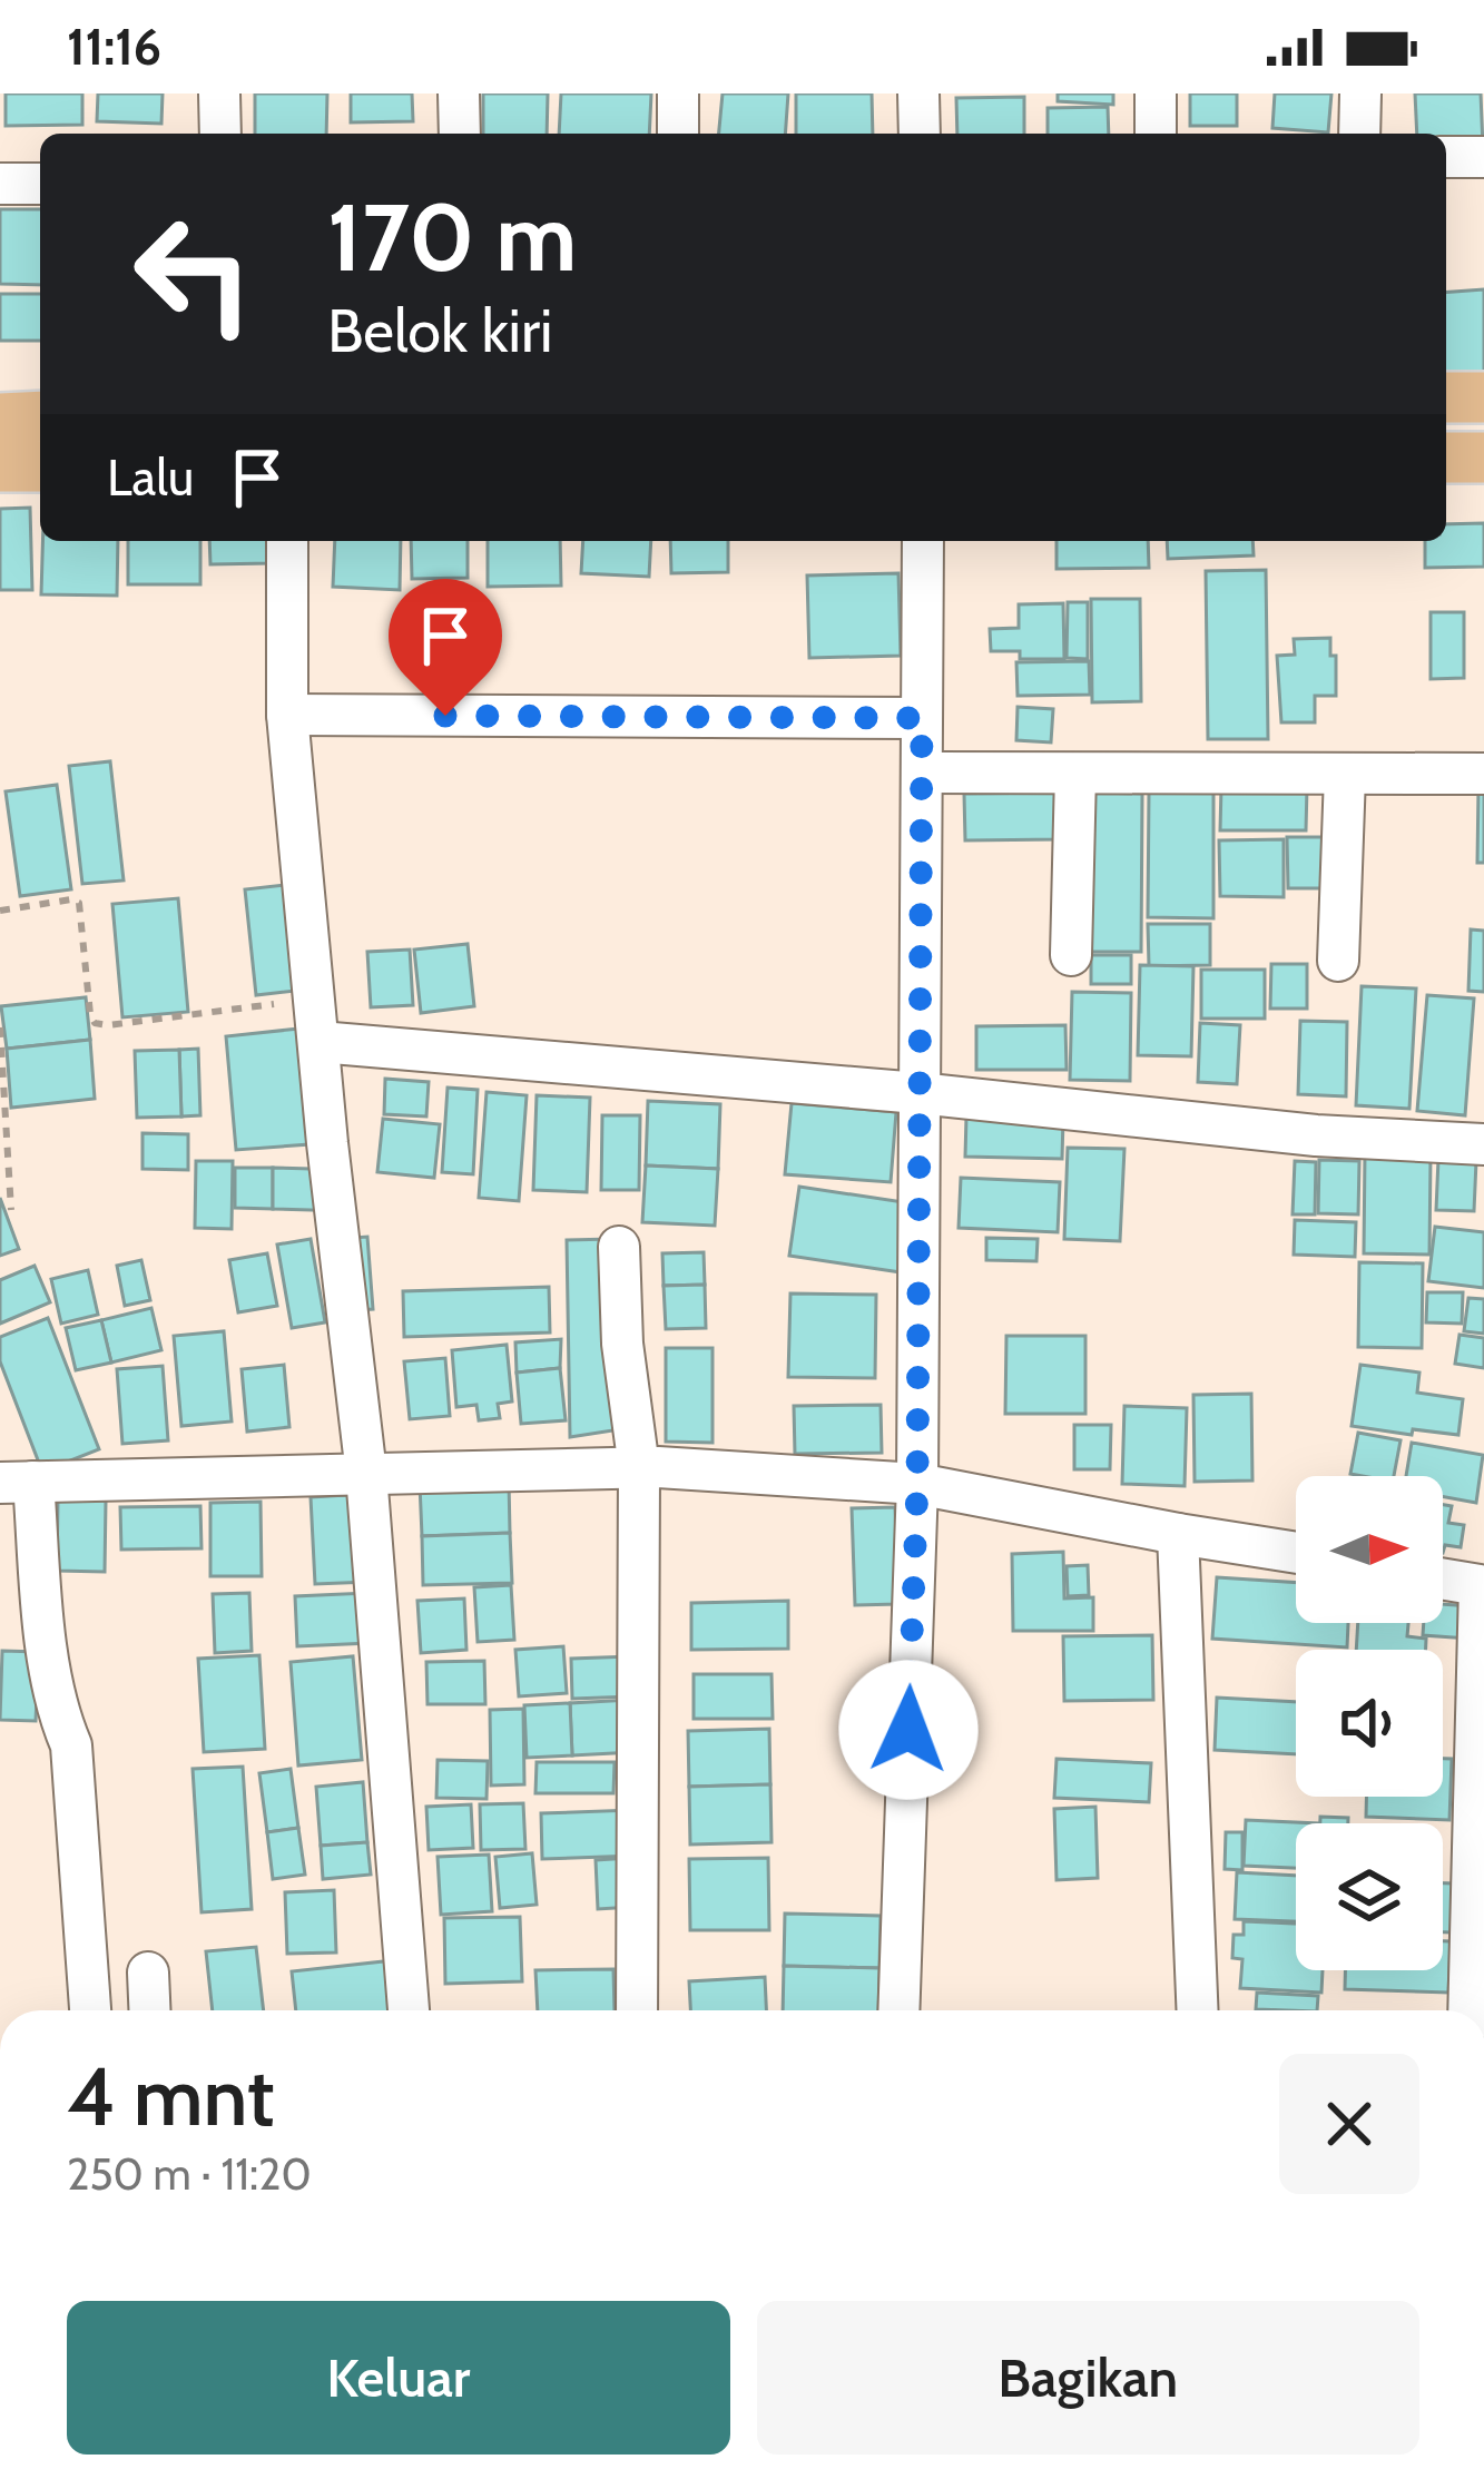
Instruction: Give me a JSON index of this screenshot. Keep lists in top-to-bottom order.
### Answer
{
  "north": "right",
  "page": {
    "status": "11:16",
    "turn": ["170 m", "Belok kiri"],
    "then": "Lalu",
    "heading": ["4 mnt", "250 m · 11:20"],
    "buttons": ["Keluar", "Bagikan"]
  }
}
